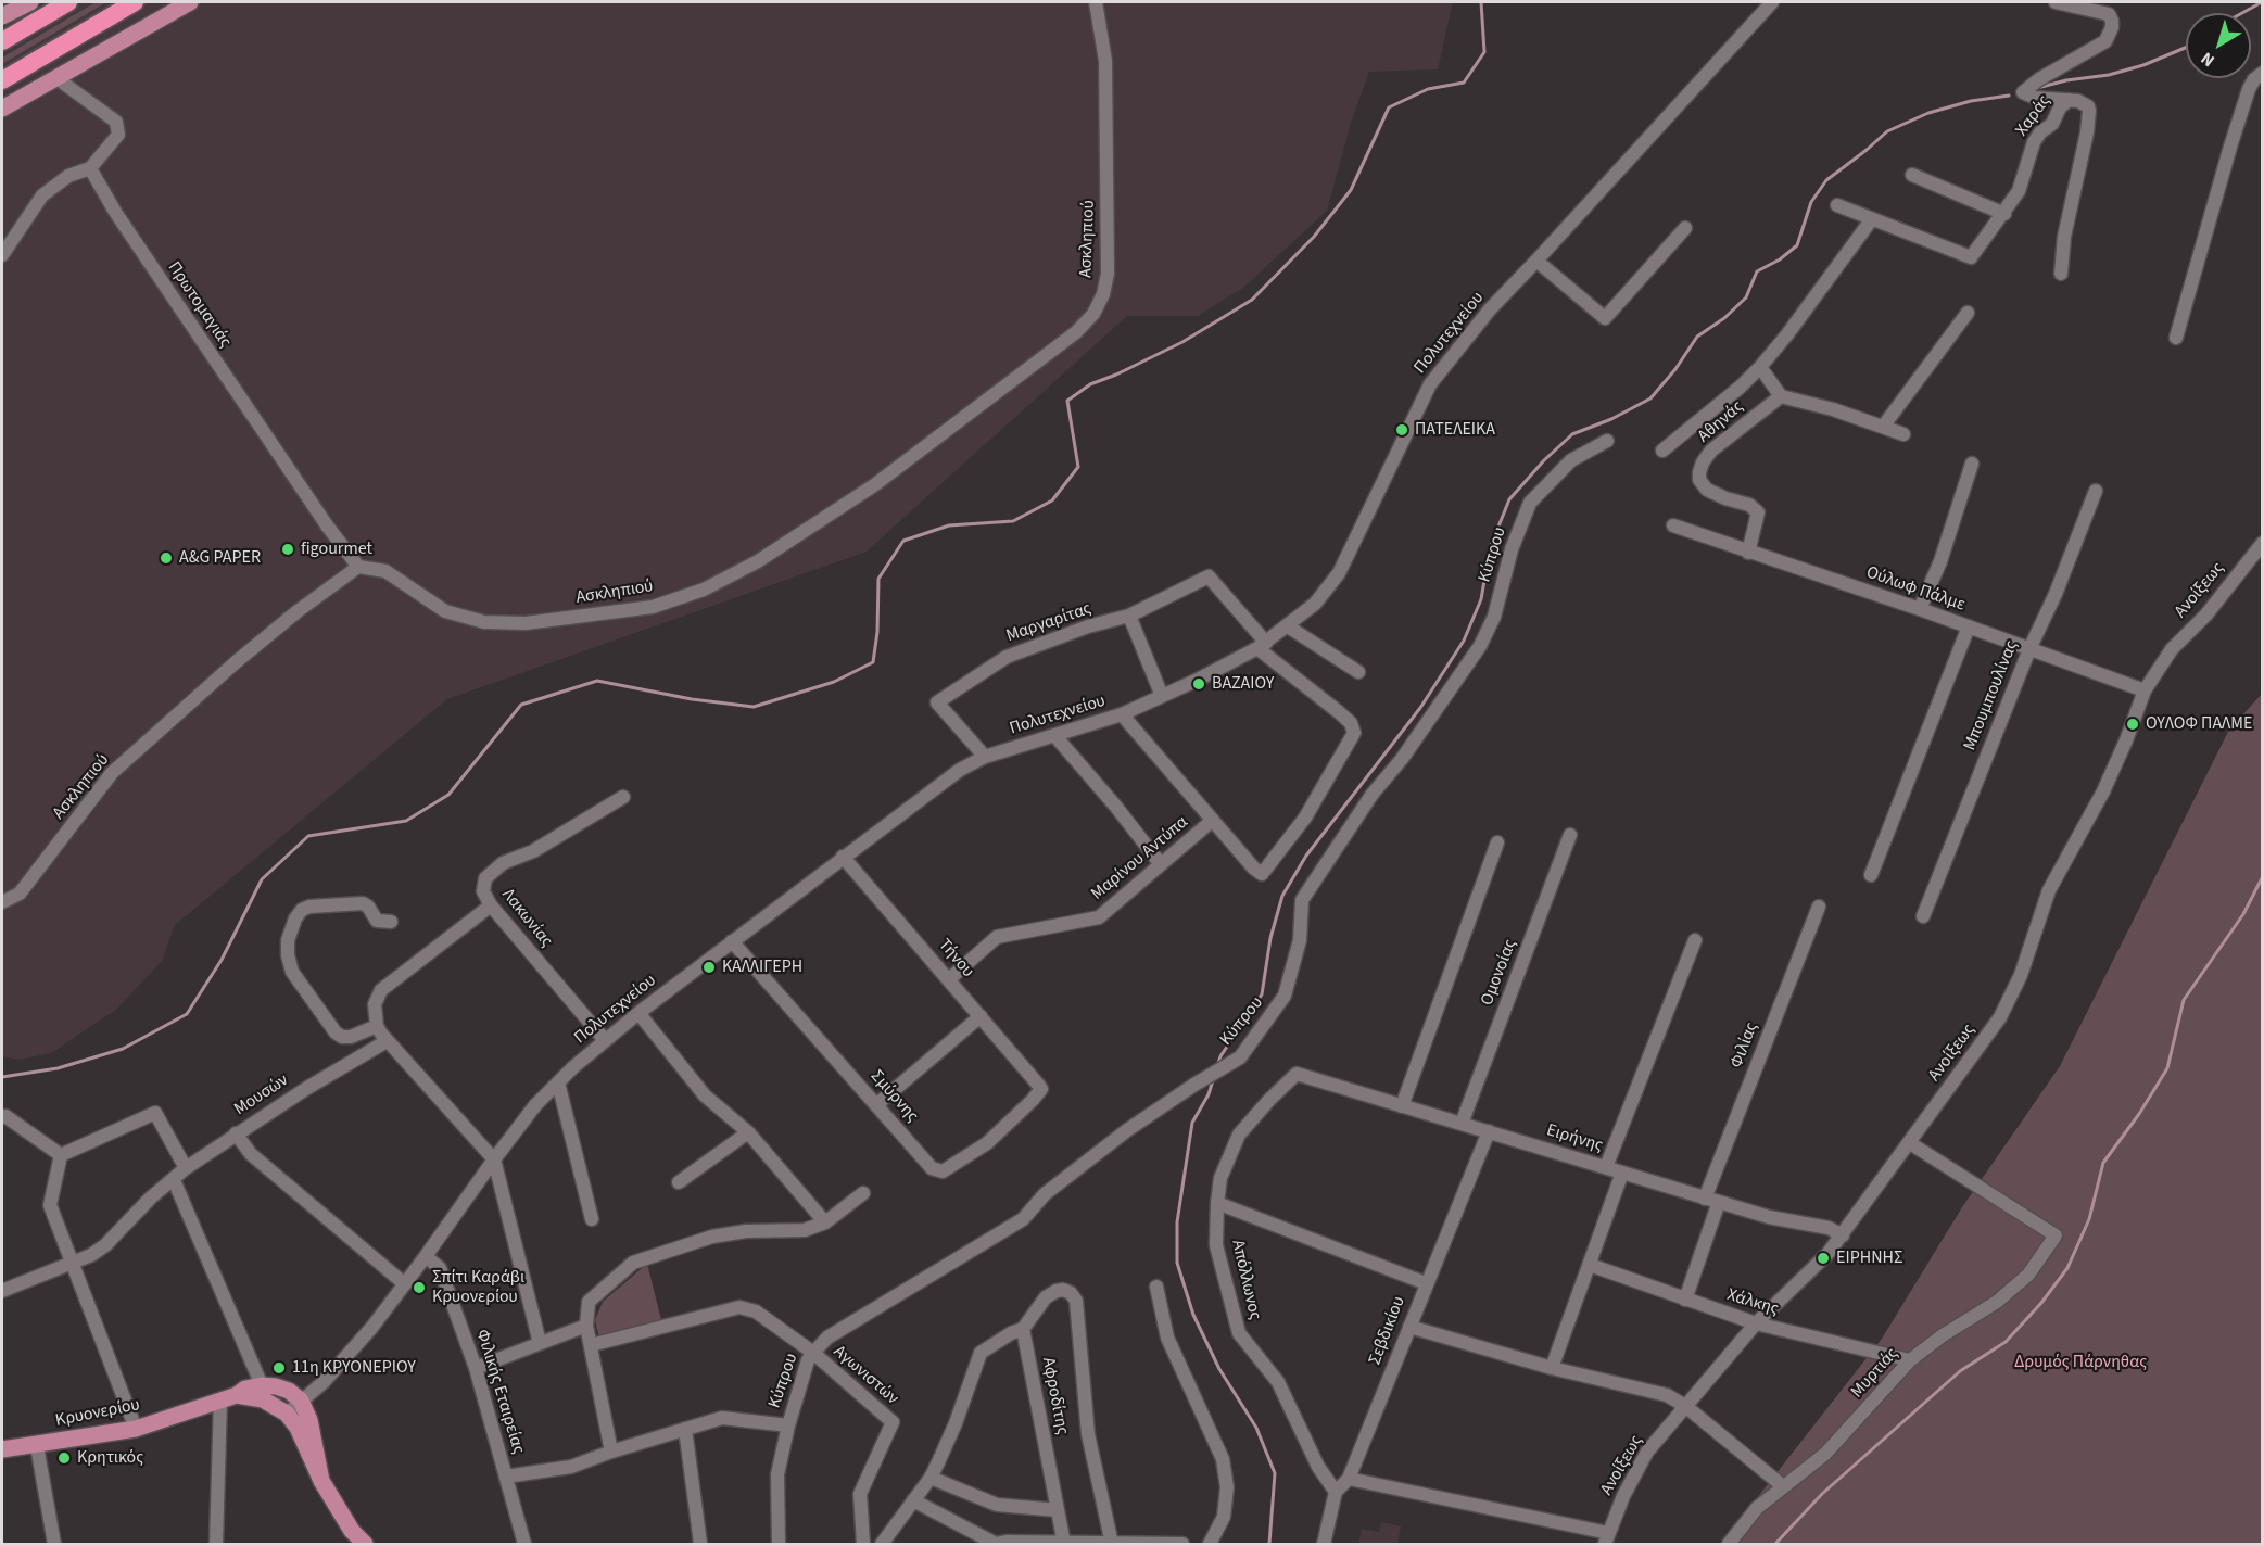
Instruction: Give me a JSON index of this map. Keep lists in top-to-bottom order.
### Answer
{
  "streets": {
    "main road": ["Κρυονερίου"],
    "street": [
      "Χαράς",
      "Ασκληπιού",
      "Πρωτομαγιάς",
      "Πολυτεχνείου",
      "Αθηνάς",
      "Κύπρου",
      "Ούλωφ Πάλμε",
      "Ανοίξεως",
      "Μαργαρίτας",
      "Μπουμπουλίνας",
      "Μαρίνου Αντύπα",
      "Λακωνίας",
      "Τήνου",
      "Ομονοίας",
      "Φιλίας",
      "Μουσών",
      "Σμύρνης",
      "Ειρήνης",
      "Απόλλωνος",
      "Χάλκης",
      "Σεβδικίου",
      "Μυρτιάς",
      "Αγωνιστών",
      "Φιλικής Εταιρείας",
      "Αφροδίτης"
    ]
  },
  "crossings": [
    ["Ασκληπιού", "Πρωτομαγιάς"],
    ["Πολυτεχνείου", "Μαργαρίτας"],
    ["Πολυτεχνείου", "Λακωνίας"],
    ["Πολυτεχνείου", "Τήνου"],
    ["Πολυτεχνείου", "Σμύρνης"],
    ["Πολυτεχνείου", "Φιλικής Εταιρείας"],
    ["Αθηνάς", "Ούλωφ Πάλμε"],
    ["Κύπρου", "Αγωνιστών"],
    ["Ούλωφ Πάλμε", "Ανοίξεως"],
    ["Ούλωφ Πάλμε", "Μπουμπουλίνας"],
    ["Ανοίξεως", "Ειρήνης"],
    ["Ανοίξεως", "Χάλκης"],
    ["Ανοίξεως", "Μυρτιάς"],
    ["Μαρίνου Αντύπα", "Τήνου"],
    ["Τήνου", "Σμύρνης"],
    ["Ομονοίας", "Ειρήνης"],
    ["Φιλίας", "Ειρήνης"],
    ["Ειρήνης", "Απόλλωνος"],
    ["Ειρήνης", "Σεβδικίου"],
    ["Απόλλωνος", "Σεβδικίου"],
    ["Χάλκης", "Μυρτιάς"]
  ],
  "parks": ["Δρυμός Πάρνηθας"],
  "places": [
    "ΠΑΤΕΛΕΙΚΑ",
    "figourmet",
    "A&G PAPER",
    "ΒΑΖΑΙΟΥ",
    "ΟΥΛΟΦ ΠΑΛΜΕ",
    "ΚΑΛΛΙΓΕΡΗ",
    "ΕΙΡΗΝΗΣ",
    "Σπίτι Καράβι Κρυονερίου",
    "11η ΚΡΥΟΝΕΡΙΟΥ",
    "Κρητικός"
  ],
  "north": "bottom left"
}
